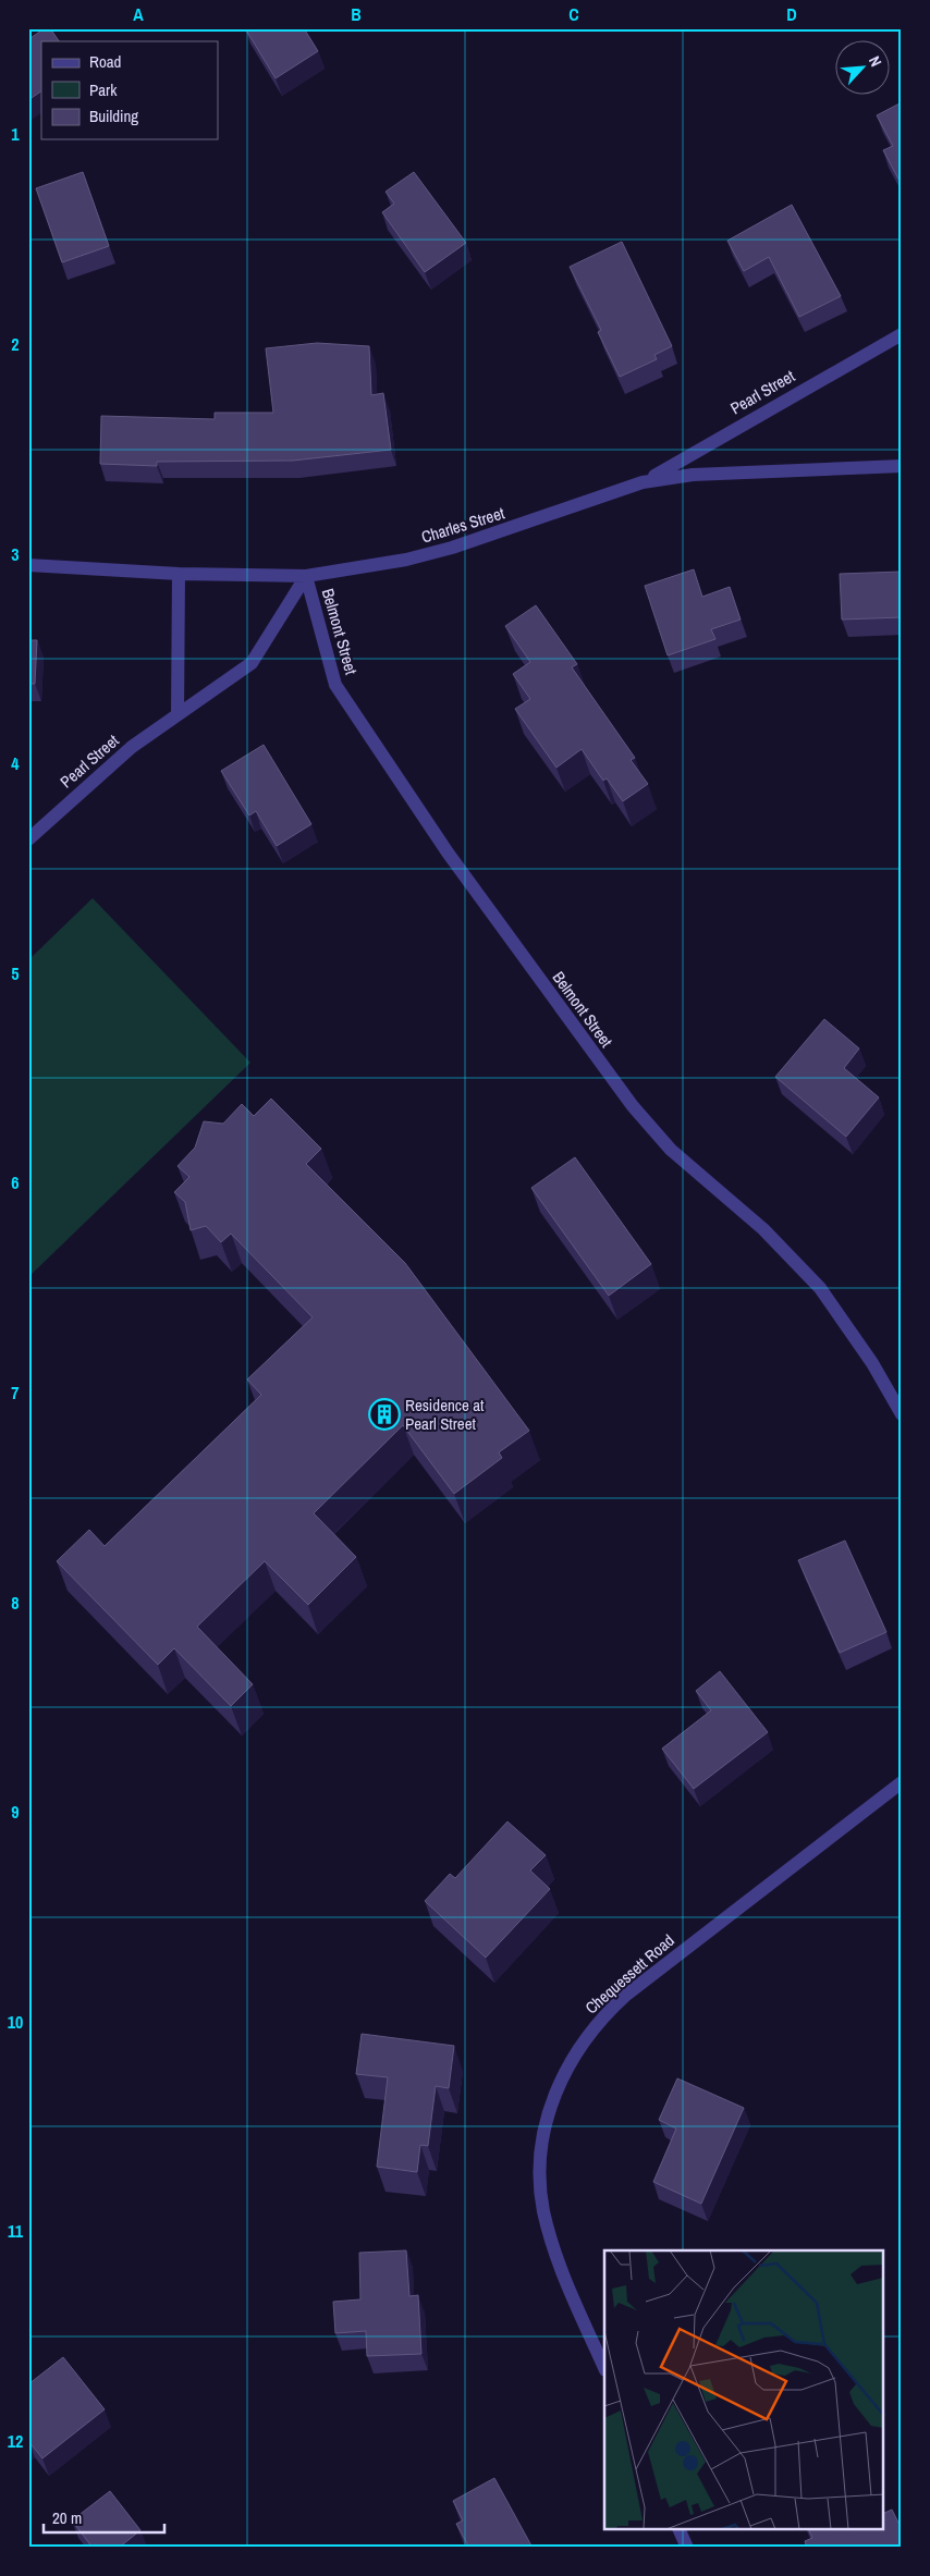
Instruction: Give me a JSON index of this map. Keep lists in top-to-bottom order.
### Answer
{
  "streets": {
    "street": [
      "Pearl Street",
      "Charles Street",
      "Belmont Street",
      "Chequessett Road"
    ]
  },
  "crossings": [
    ["Pearl Street", "Charles Street"],
    ["Pearl Street", "Belmont Street"],
    ["Charles Street", "Belmont Street"]
  ],
  "places": {
    "building": ["Residence at Pearl Street"]
  },
  "legend": ["Road", "Park", "Building"],
  "scale_bar": "20 m",
  "north": "top right",
  "grid": {
    "columns": [
      "A",
      "B",
      "C",
      "D"
    ],
    "rows": [
      "1",
      "2",
      "3",
      "4",
      "5",
      "6",
      "7",
      "8",
      "9",
      "10",
      "11",
      "12"
    ]
  }
}
